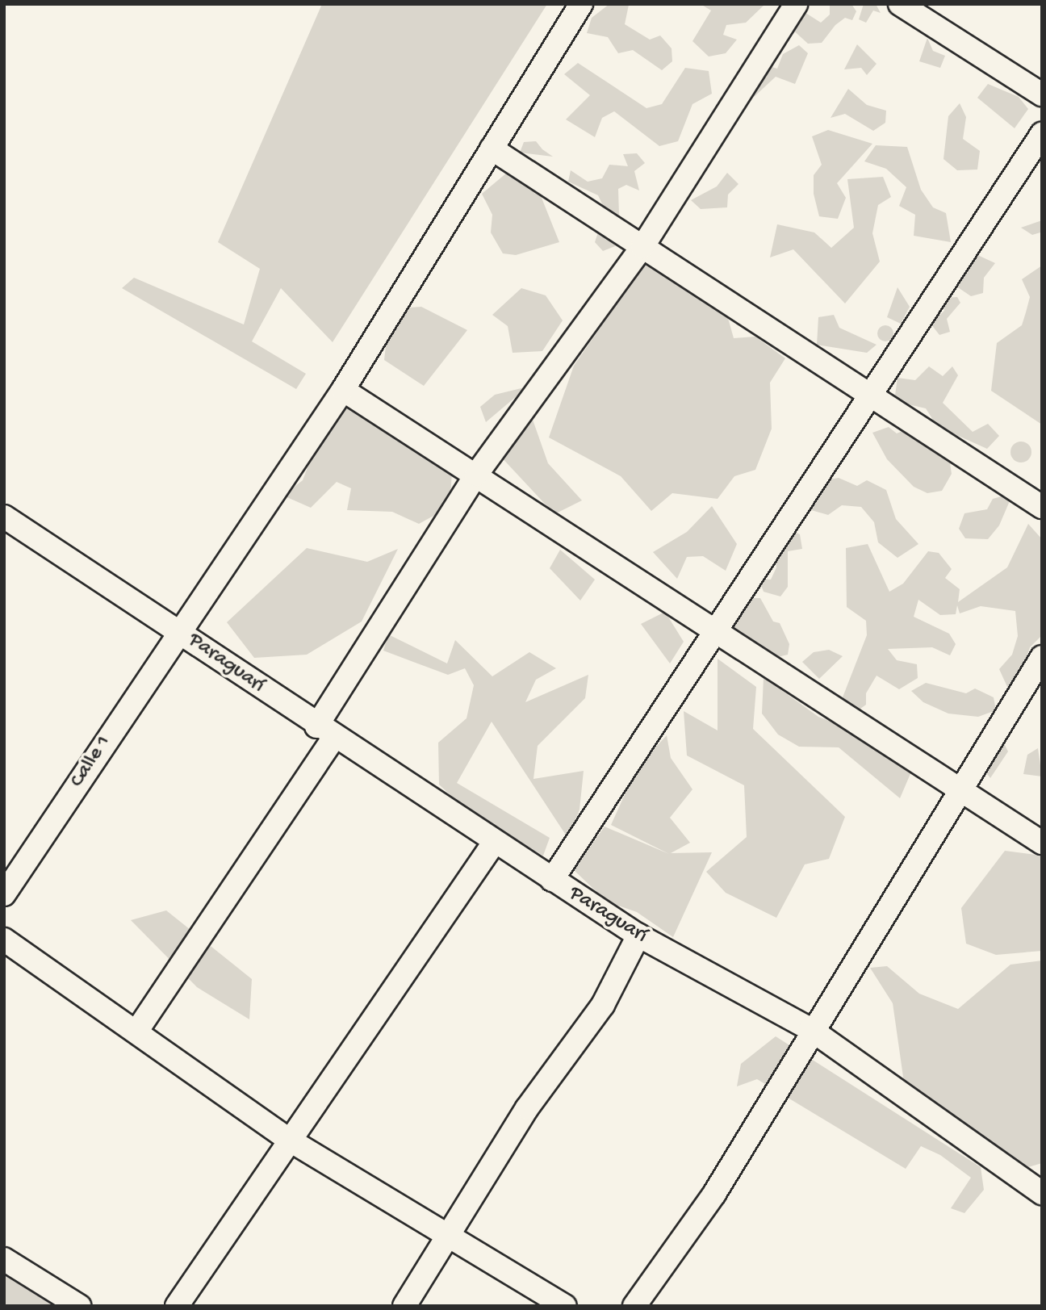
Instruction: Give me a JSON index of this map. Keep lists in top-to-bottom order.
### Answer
{
  "streets": {
    "street": ["Paraguarí", "Calle 1"]
  },
  "crossings": [
    ["Paraguarí", "Calle 1"]
  ]
}
